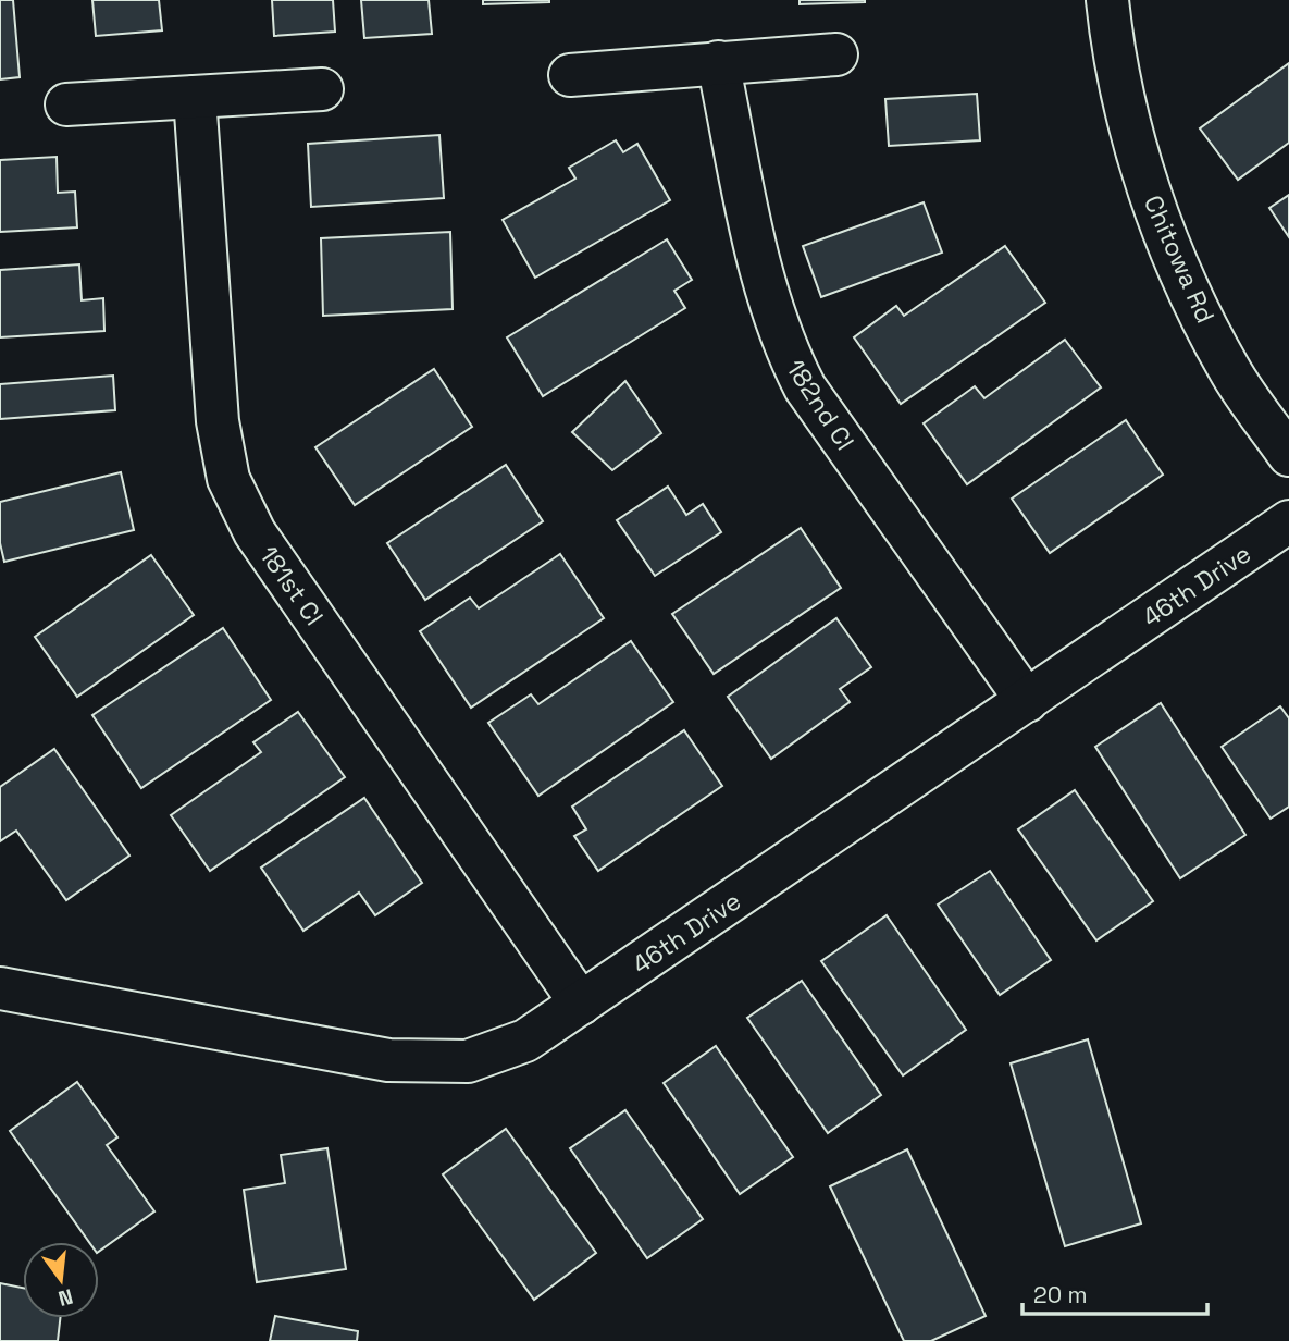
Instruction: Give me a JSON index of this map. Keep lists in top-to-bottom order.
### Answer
{
  "streets": {
    "street": [
      "Chitowa Rd",
      "182nd Cl",
      "181st Cl",
      "46th Drive"
    ]
  },
  "crossings": [
    ["182nd Cl", "46th Drive"],
    ["181st Cl", "46th Drive"]
  ],
  "scale_bar": "20 m",
  "north": "bottom"
}
